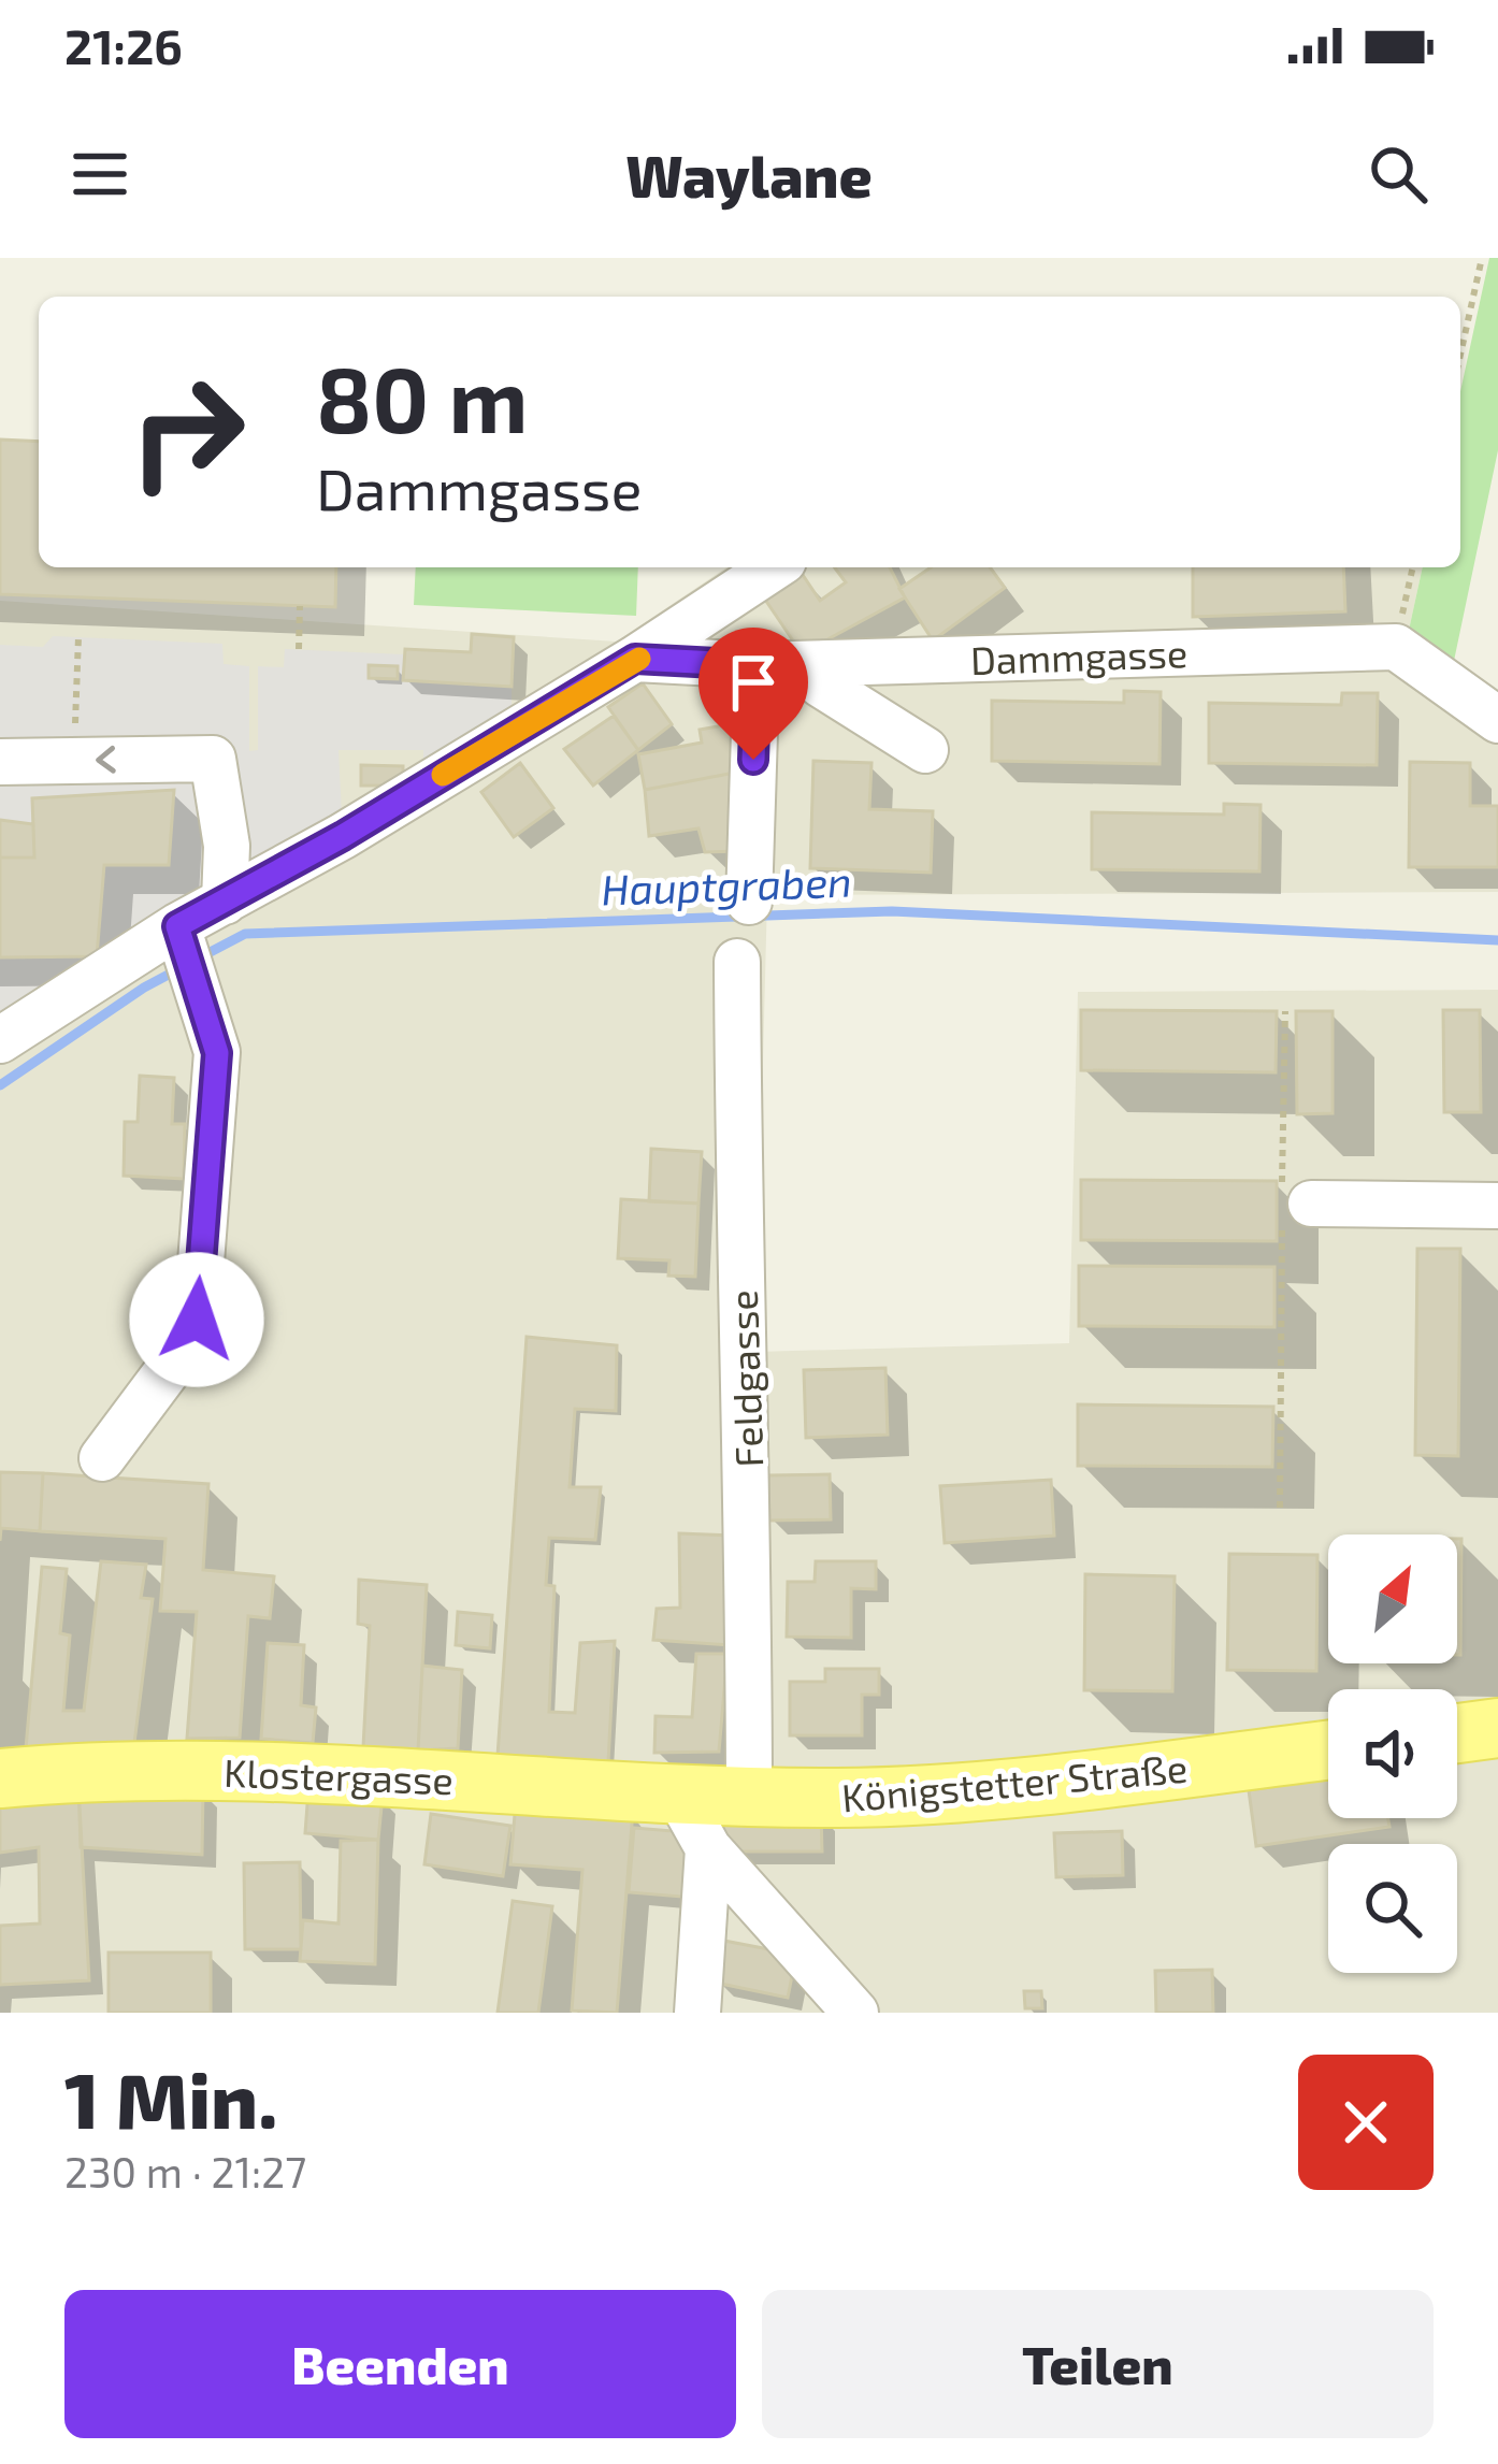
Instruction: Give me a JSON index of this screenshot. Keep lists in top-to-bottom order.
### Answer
{
  "streets": {
    "main road": ["Klostergasse", "Königstetter Straße"],
    "street": ["Dammgasse", "Feldgasse"]
  },
  "crossings": [
    ["Feldgasse", "Königstetter Straße"],
    ["Klostergasse", "Königstetter Straße"]
  ],
  "water": ["Hauptgraben"],
  "north": "top right",
  "page": {
    "status": "21:26",
    "header": "Waylane",
    "turn": ["80 m", "Dammgasse"],
    "heading": ["1 Min.", "230 m · 21:27"],
    "buttons": ["Beenden", "Teilen"]
  }
}
